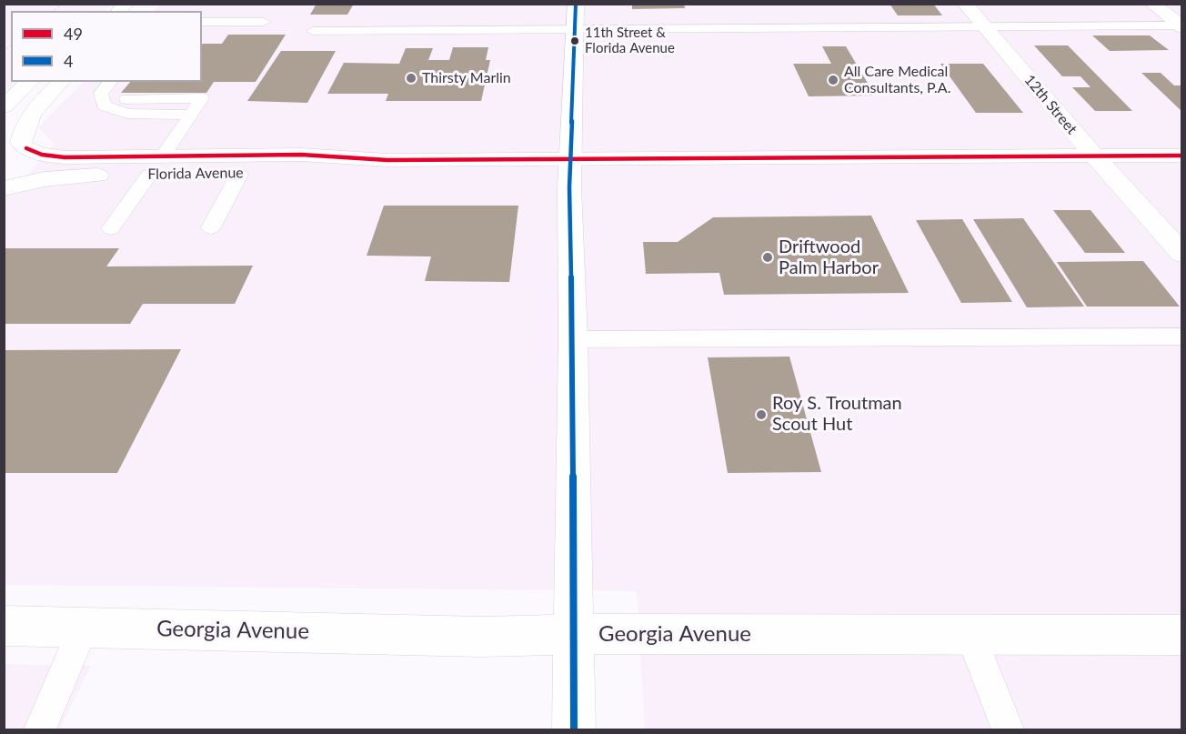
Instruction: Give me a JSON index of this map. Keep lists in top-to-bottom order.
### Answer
{
  "streets": {
    "main road": ["12th Street", "Florida Avenue", "Georgia Avenue"]
  },
  "crossings": [
    ["12th Street", "Florida Avenue"]
  ],
  "places": [
    "11th Street & Florida Avenue",
    "Thirsty Marlin",
    "All Care Medical Consultants, P.A.",
    "Driftwood Palm Harbor",
    "Roy S. Troutman Scout Hut"
  ],
  "lines": ["transit line 4", "transit line 49"],
  "legend": ["49", "4"]
}
